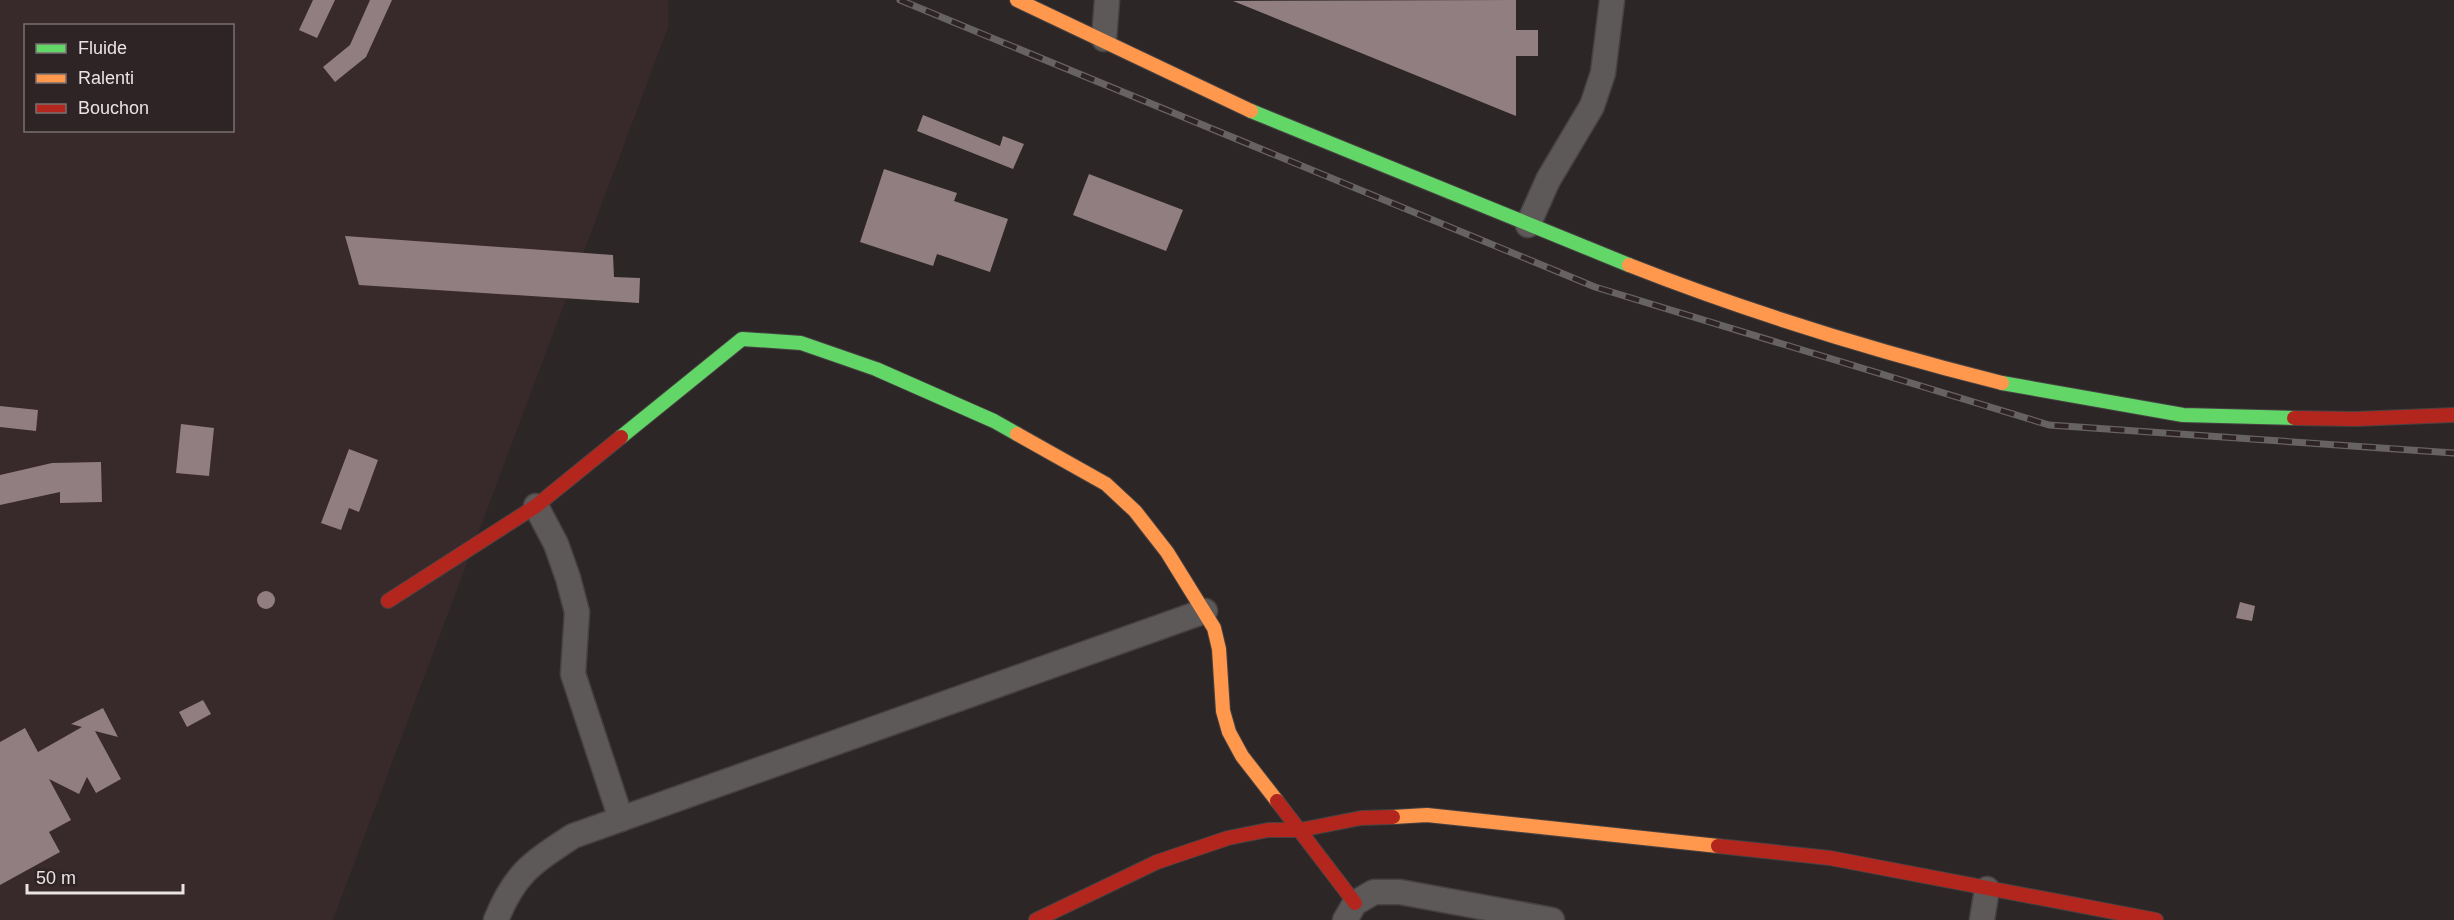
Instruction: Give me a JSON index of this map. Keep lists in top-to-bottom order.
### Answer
{
  "legend": ["Fluide", "Ralenti", "Bouchon"],
  "scale_bar": "50 m"
}
